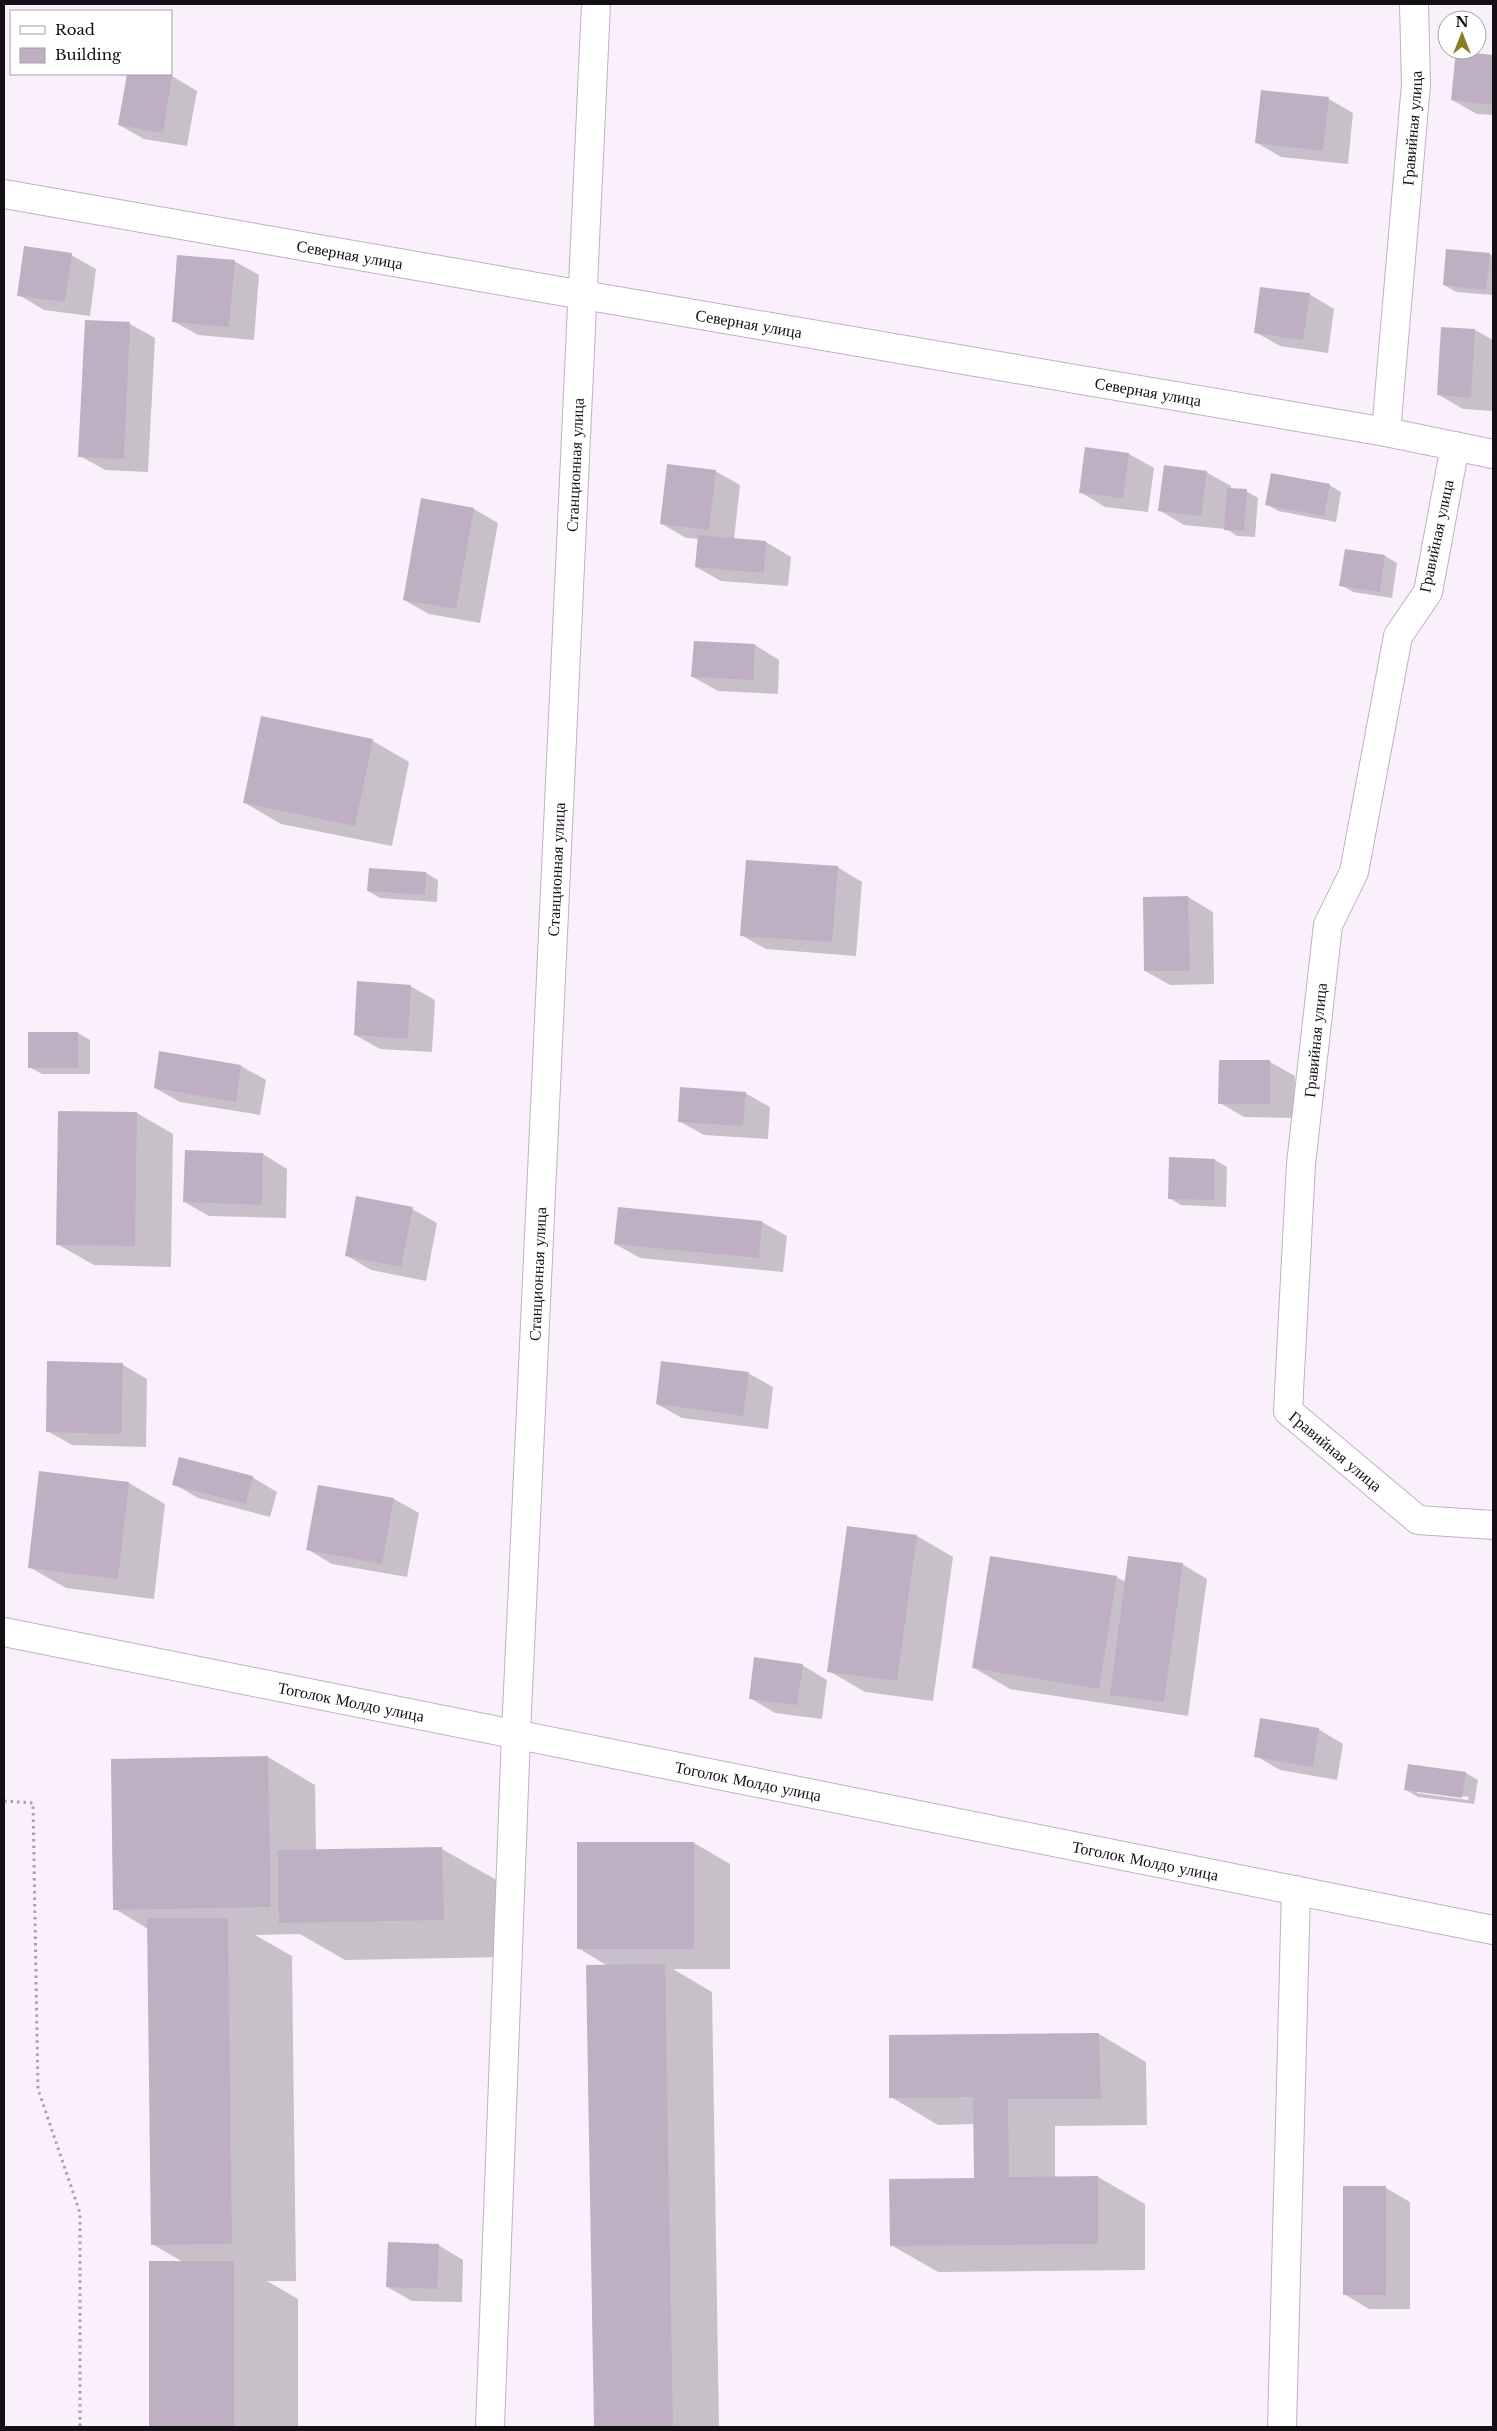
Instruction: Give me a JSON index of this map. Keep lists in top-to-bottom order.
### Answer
{
  "streets": {
    "street": [
      "Гравийная улица",
      "Северная улица",
      "Станционная улица",
      "Тоголок Молдо улица"
    ]
  },
  "crossings": [
    ["Гравийная улица", "Северная улица"],
    ["Северная улица", "Станционная улица"],
    ["Станционная улица", "Тоголок Молдо улица"]
  ],
  "legend": ["Road", "Building"],
  "north": "top"
}
